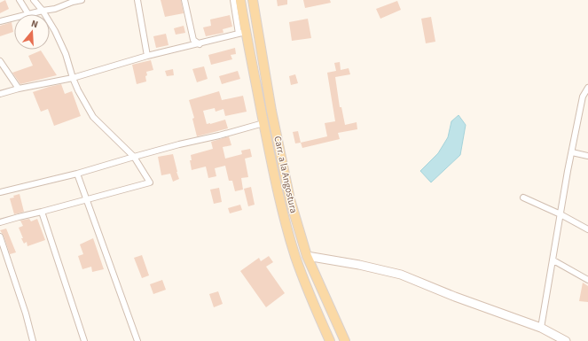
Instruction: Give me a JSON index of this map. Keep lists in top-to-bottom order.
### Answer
{
  "streets": {
    "main road": ["Carr. a la Angostura"]
  },
  "north": "top"
}
